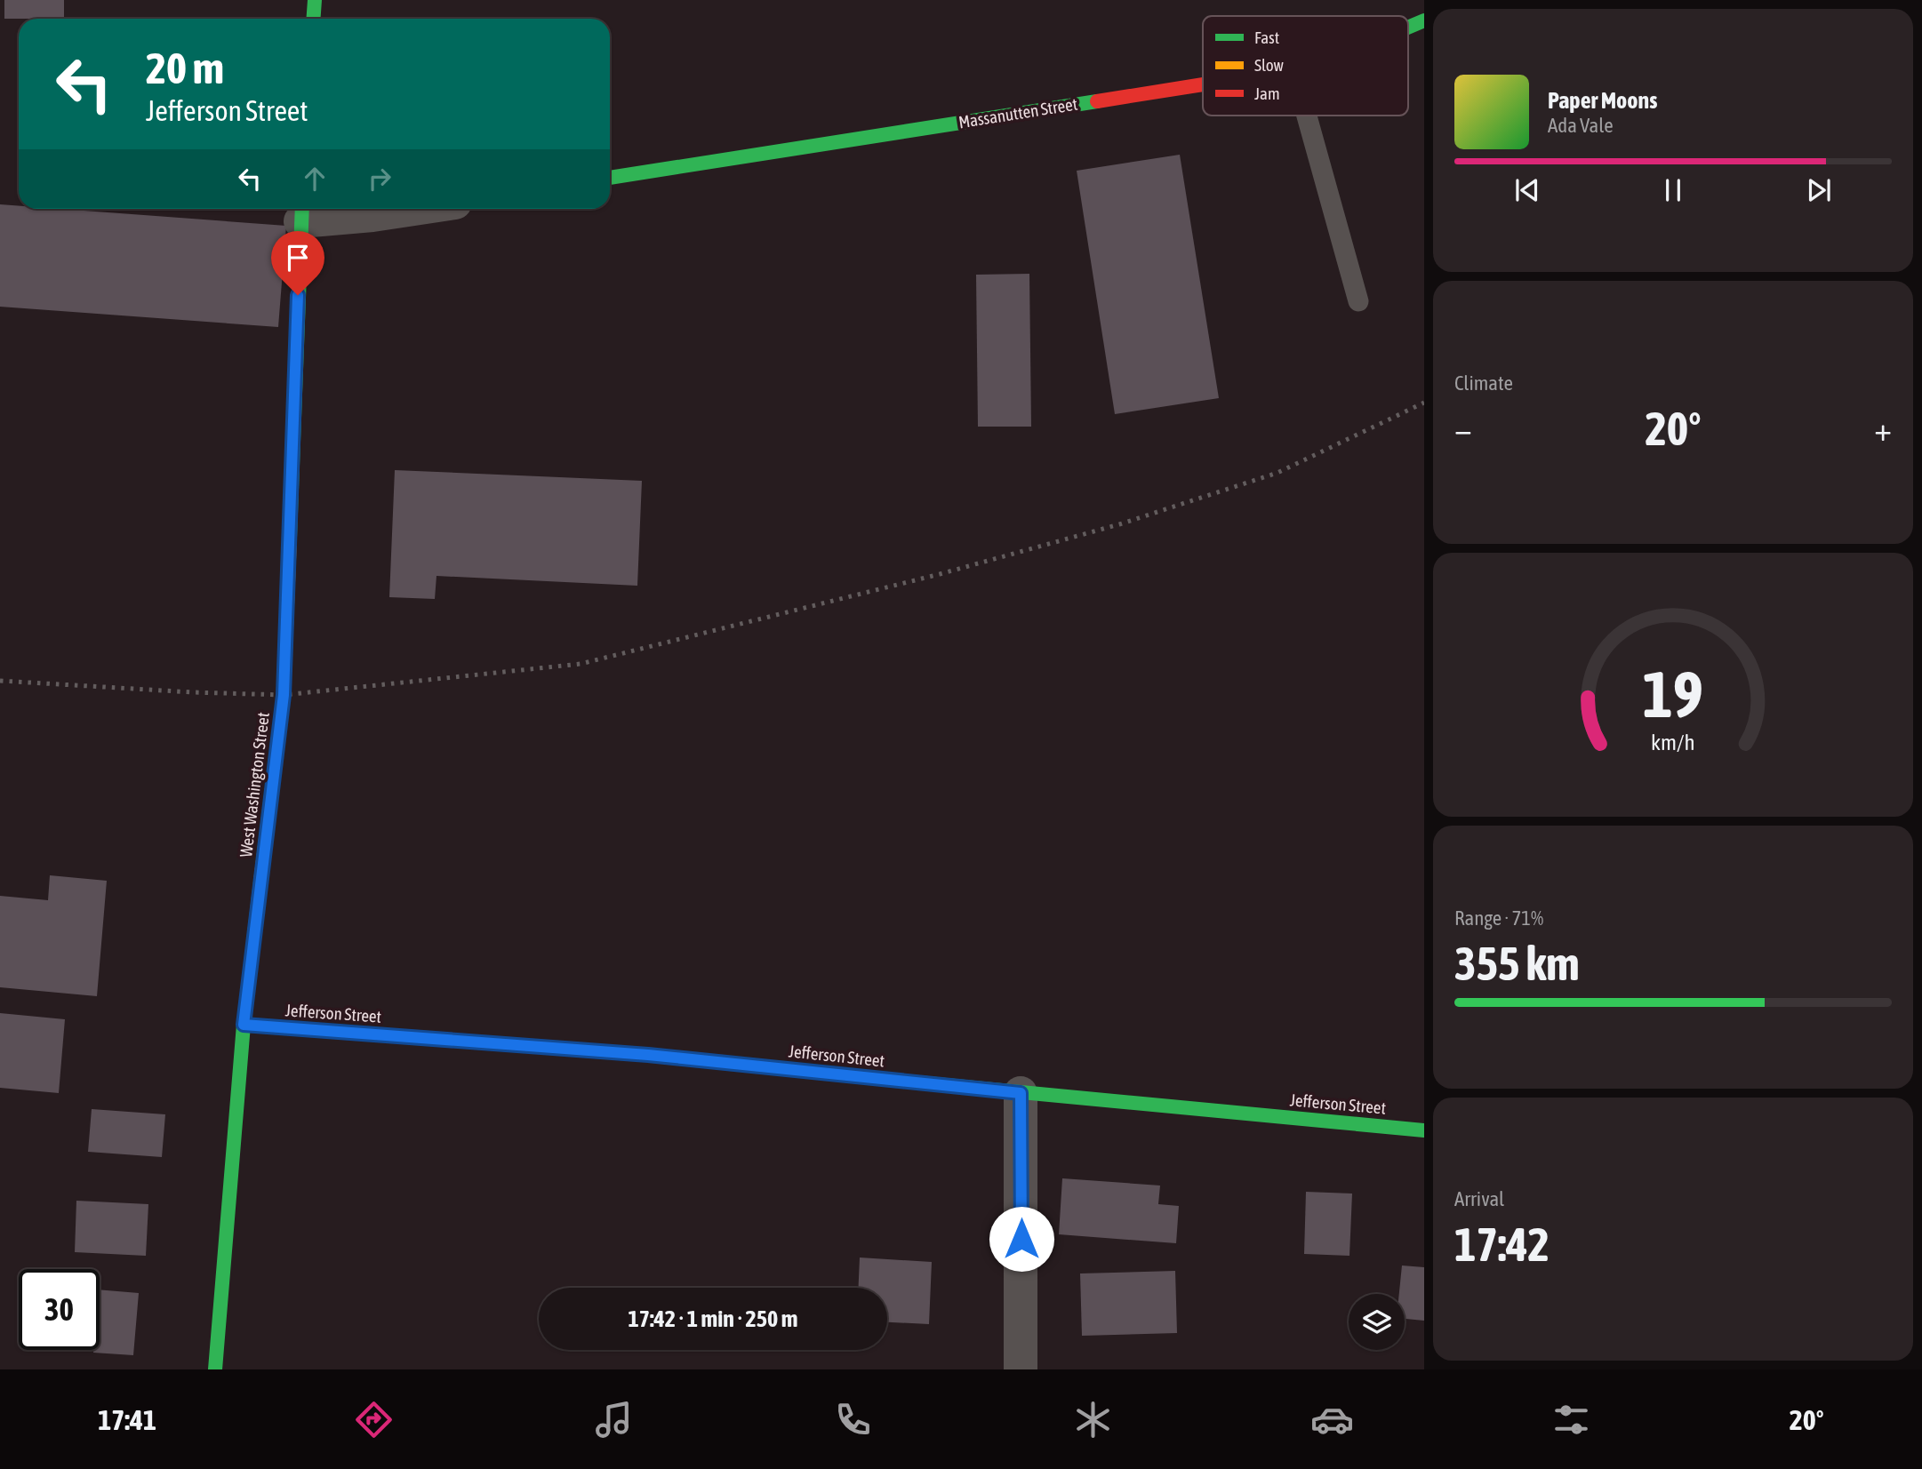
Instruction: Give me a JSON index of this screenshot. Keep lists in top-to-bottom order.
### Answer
{
  "streets": {
    "street": ["Massanutten Street", "West Washington Street", "Jefferson Street"]
  },
  "crossings": [
    ["West Washington Street", "Jefferson Street"]
  ],
  "legend": ["Fast", "Slow", "Jam"],
  "page": {
    "turn": ["20 m", "Jefferson Street"],
    "song": ["Paper Moons", "Ada Vale"],
    "tile": [
      "Climate",
      ["Range · 71%", "355 km"],
      ["Arrival", "17:42"]
    ],
    "heat": ["−", "20°", "+"],
    "limit": "30",
    "trip": "17:42 · 1 min · 250 m",
    "tabs": ["17:41", "20°"],
    "gauge": ["19", "km/h"]
  }
}
